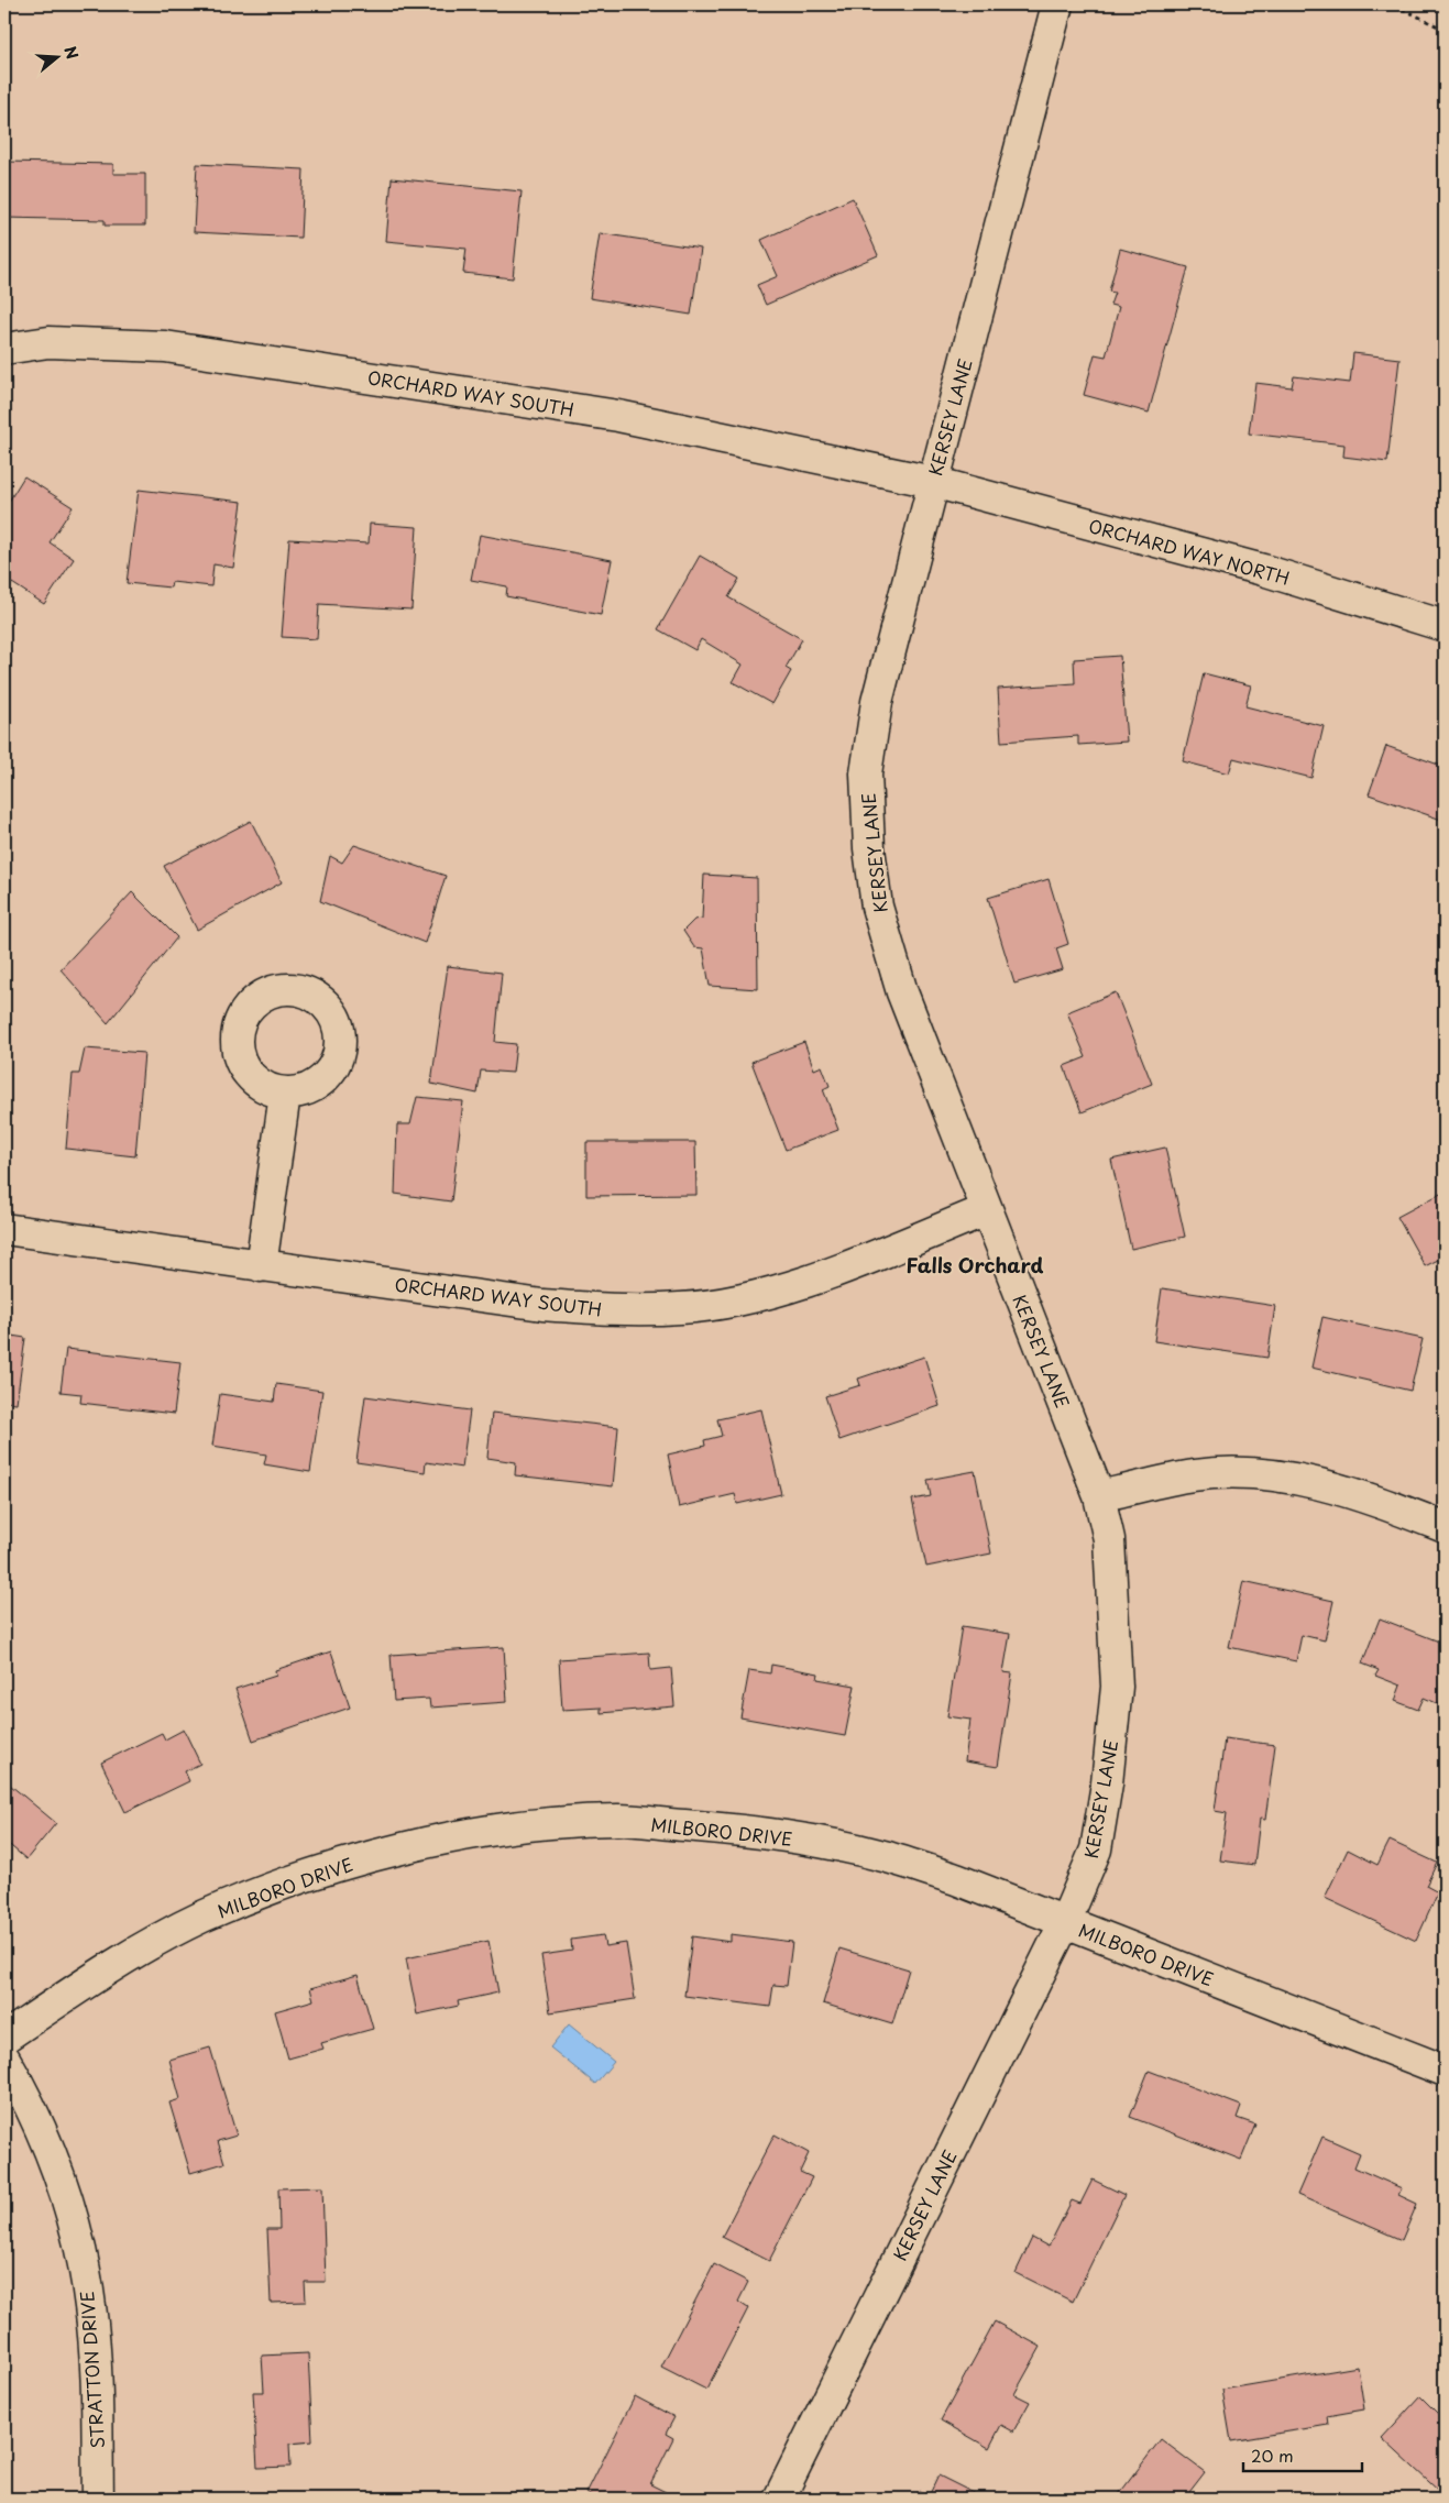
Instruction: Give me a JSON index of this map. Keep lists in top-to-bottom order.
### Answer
{
  "streets": {
    "street": [
      "ORCHARD WAY SOUTH",
      "KERSEY LANE",
      "ORCHARD WAY NORTH",
      "MILBORO DRIVE",
      "STRATTON DRIVE"
    ]
  },
  "crossings": [
    ["ORCHARD WAY SOUTH", "KERSEY LANE"],
    ["ORCHARD WAY SOUTH", "ORCHARD WAY NORTH"],
    ["KERSEY LANE", "ORCHARD WAY NORTH"],
    ["KERSEY LANE", "MILBORO DRIVE"]
  ],
  "districts": ["Falls Orchard"],
  "scale_bar": "20 m",
  "north": "right"
}
